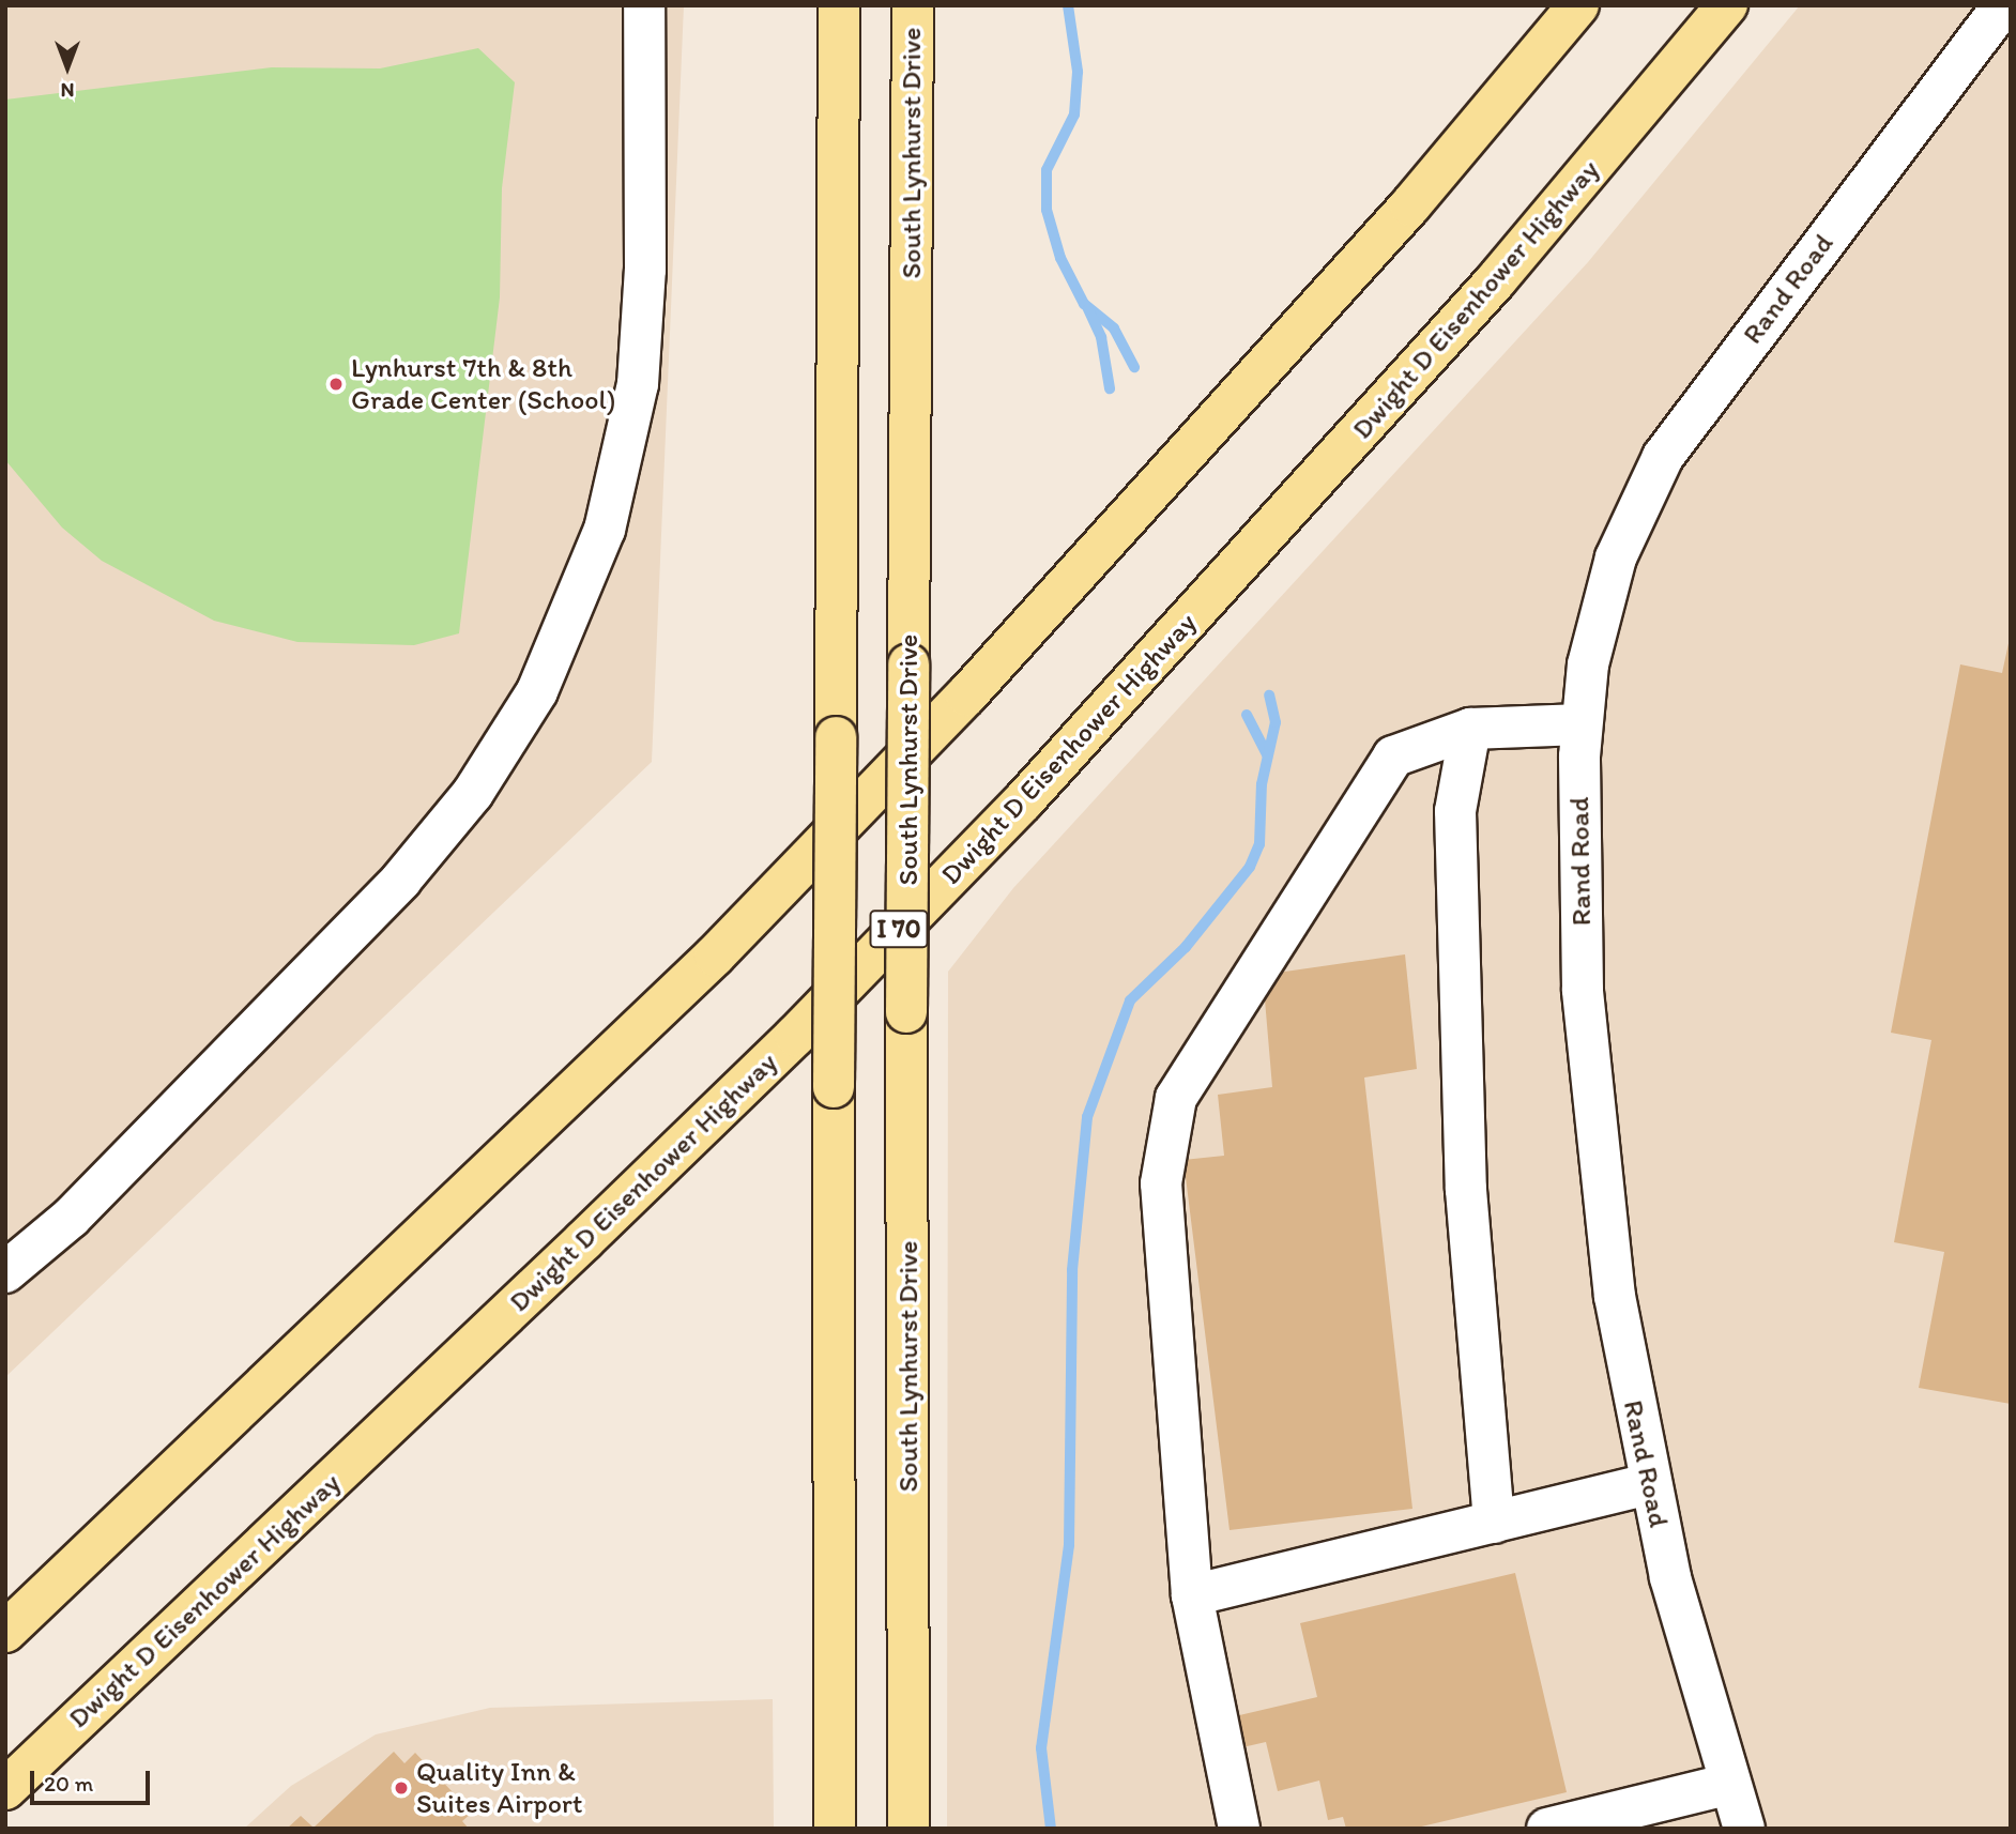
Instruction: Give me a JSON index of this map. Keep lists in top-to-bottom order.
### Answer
{
  "streets": {
    "main road": ["South Lynhurst Drive", "Dwight D Eisenhower Highway", "I 70"],
    "street": ["Rand Road"]
  },
  "places": ["Lynhurst 7th & 8th Grade Center (School)", "Quality Inn & Suites Airport"],
  "scale_bar": "20 m",
  "north": "bottom"
}
